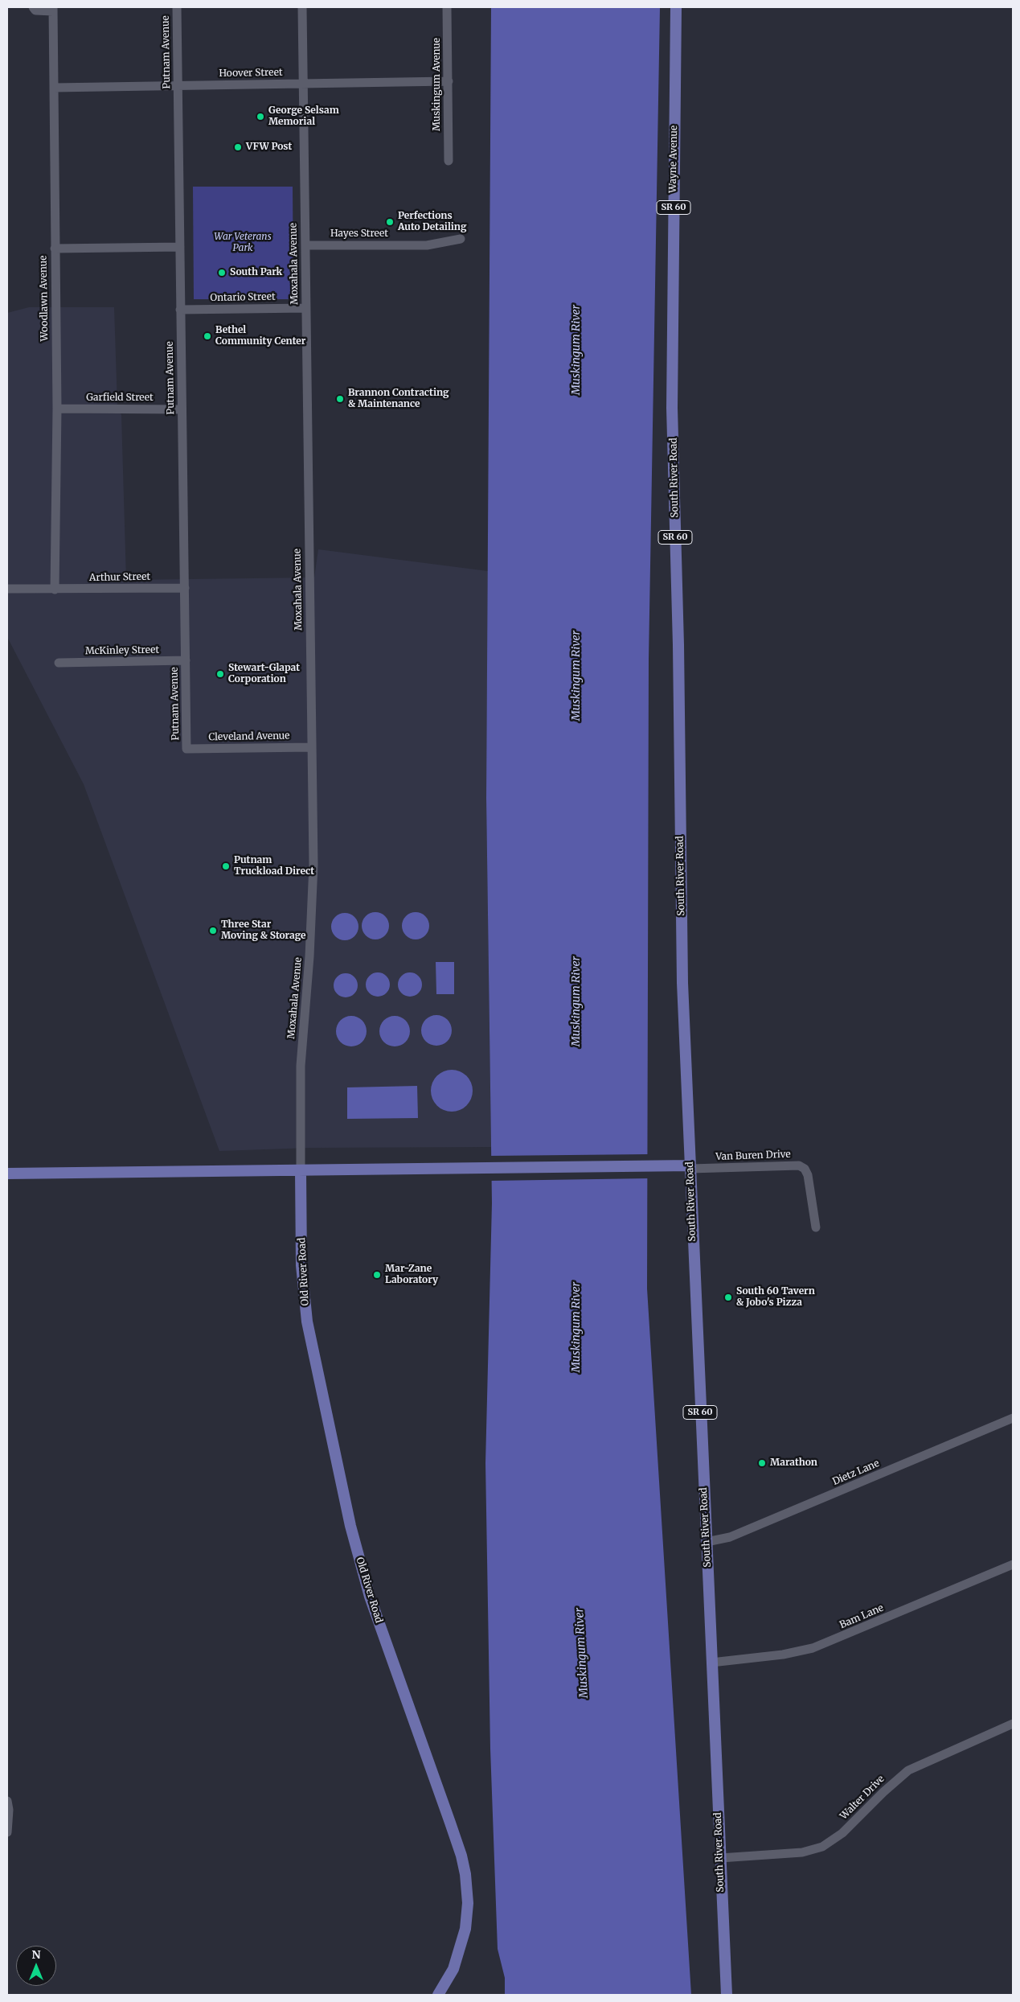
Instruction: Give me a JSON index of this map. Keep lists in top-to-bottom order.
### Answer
{
  "streets": {
    "main road": [
      "Wayne Avenue",
      "SR 60",
      "South River Road",
      "Old River Road"
    ],
    "street": [
      "Putnam Avenue",
      "Hoover Street",
      "Muskingum Avenue",
      "Hayes Street",
      "Moxahala Avenue",
      "Ontario Street",
      "Woodlawn Avenue",
      "Garfield Street",
      "Arthur Street",
      "McKinley Street",
      "Cleveland Avenue",
      "Van Buren Drive",
      "Dietz Lane",
      "Bam Lane",
      "Walter Drive"
    ]
  },
  "crossings": [
    ["Putnam Avenue", "Hoover Street"],
    ["Putnam Avenue", "Ontario Street"],
    ["Putnam Avenue", "Garfield Street"],
    ["Putnam Avenue", "Arthur Street"],
    ["Putnam Avenue", "McKinley Street"],
    ["Putnam Avenue", "Cleveland Avenue"],
    ["Hoover Street", "Muskingum Avenue"],
    ["Hoover Street", "Moxahala Avenue"],
    ["Hoover Street", "Woodlawn Avenue"],
    ["Wayne Avenue", "South River Road"],
    ["Hayes Street", "Moxahala Avenue"],
    ["Moxahala Avenue", "Ontario Street"],
    ["Moxahala Avenue", "Cleveland Avenue"],
    ["Moxahala Avenue", "Old River Road"],
    ["Woodlawn Avenue", "Garfield Street"],
    ["Woodlawn Avenue", "Arthur Street"],
    ["South River Road", "Van Buren Drive"],
    ["South River Road", "Dietz Lane"],
    ["South River Road", "Bam Lane"],
    ["South River Road", "Walter Drive"]
  ],
  "water": ["Muskingum River"],
  "parks": ["War Veterans Park"],
  "places": [
    "George Selsam Memorial",
    "VFW Post",
    "Perfections Auto Detailing",
    "South Park",
    "Bethel Community Center",
    "Brannon Contracting & Maintenance",
    "Stewart-Glapat Corporation",
    "Putnam Truckload Direct",
    "Three Star Moving & Storage",
    "Mar-Zane Laboratory",
    "South 60 Tavern & Jobo's Pizza",
    "Marathon"
  ],
  "north": "top"
}
